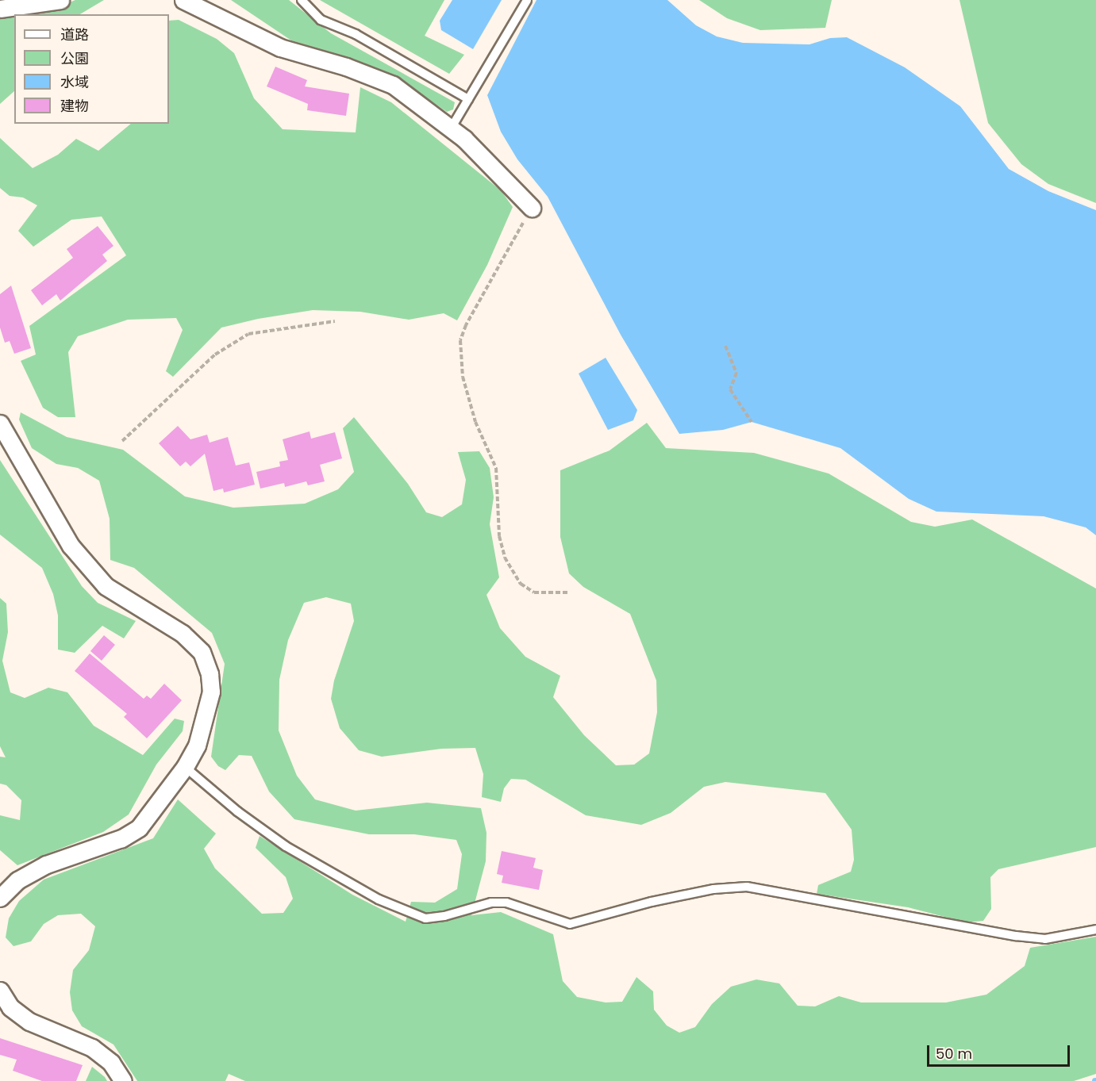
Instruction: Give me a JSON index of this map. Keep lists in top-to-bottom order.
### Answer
{
  "legend": [
    "道路",
    "公園",
    "水域",
    "建物"
  ],
  "scale_bar": "50 m"
}
